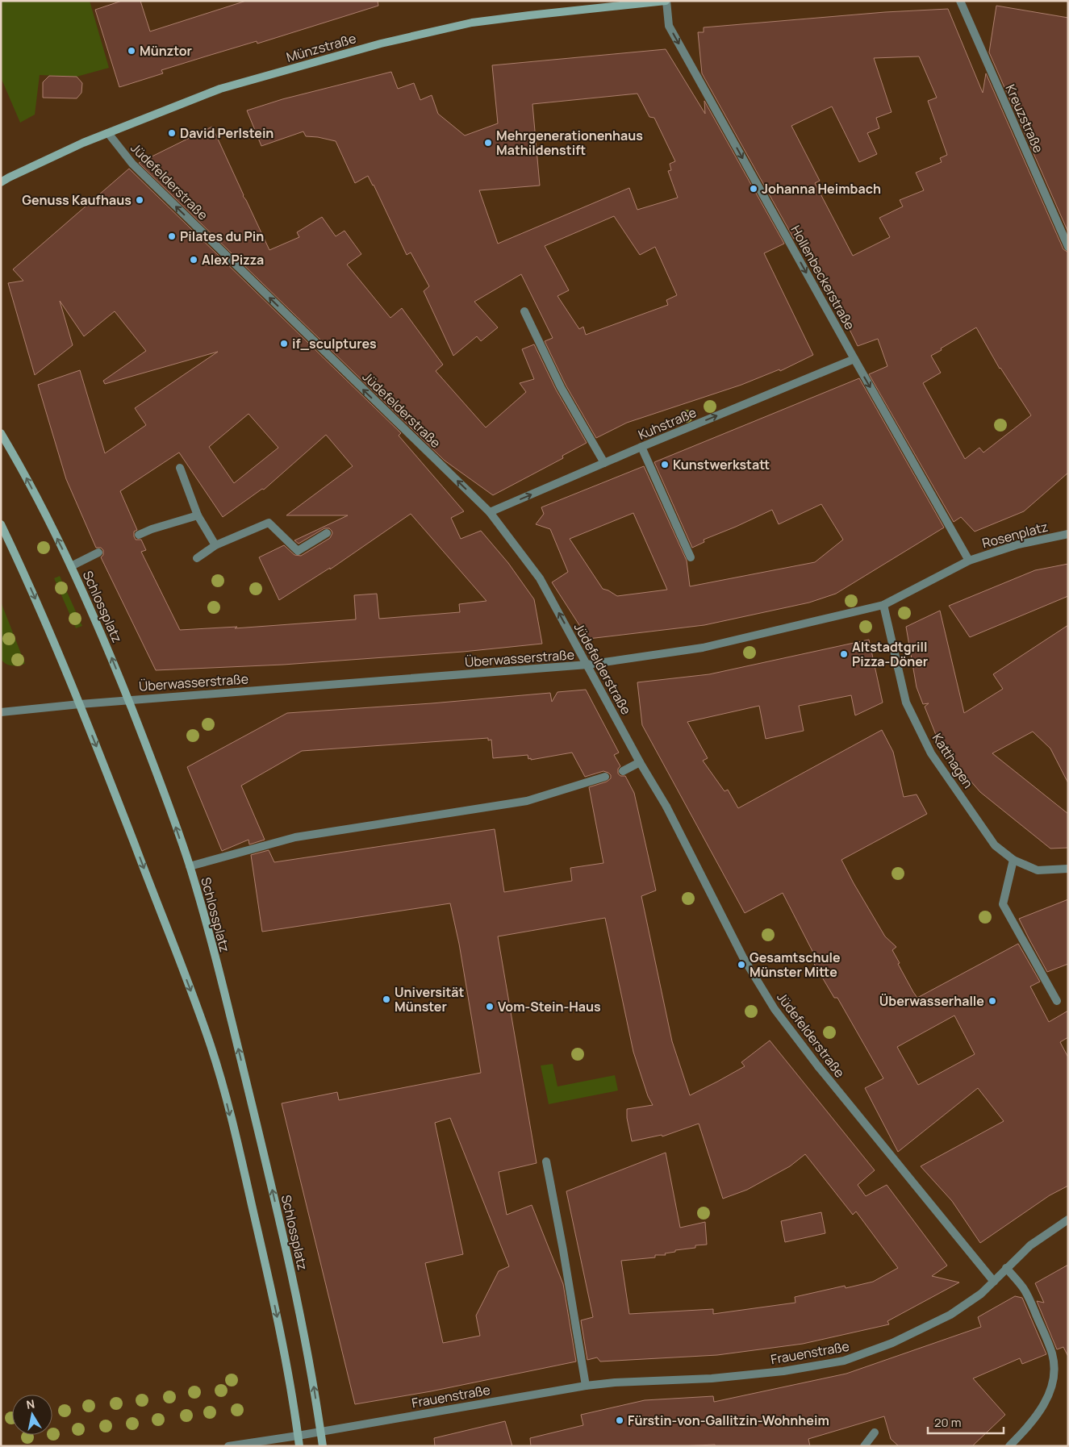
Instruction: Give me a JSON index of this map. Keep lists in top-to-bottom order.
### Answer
{
  "streets": {
    "main road": ["Münzstraße", "Schlossplatz"],
    "street": [
      "Kreuzstraße",
      "Jüdefelderstraße",
      "Hollenbeckerstraße",
      "Kuhstraße",
      "Rosenplatz",
      "Überwasserstraße",
      "Katthagen",
      "Frauenstraße"
    ]
  },
  "crossings": [
    ["Münzstraße", "Jüdefelderstraße"],
    ["Münzstraße", "Hollenbeckerstraße"],
    ["Jüdefelderstraße", "Kuhstraße"],
    ["Jüdefelderstraße", "Überwasserstraße"],
    ["Jüdefelderstraße", "Frauenstraße"],
    ["Hollenbeckerstraße", "Kuhstraße"],
    ["Hollenbeckerstraße", "Rosenplatz"],
    ["Hollenbeckerstraße", "Überwasserstraße"],
    ["Rosenplatz", "Überwasserstraße"],
    ["Schlossplatz", "Überwasserstraße"],
    ["Schlossplatz", "Frauenstraße"],
    ["Überwasserstraße", "Katthagen"]
  ],
  "one_way": ["Jüdefelderstraße", "Hollenbeckerstraße", "Kuhstraße"],
  "places": [
    "Münztor",
    "David Perlstein",
    "Mehrgenerationenhaus Mathildenstift",
    "Johanna Heimbach",
    "Genuss Kaufhaus",
    "Pilates du Pin",
    "Alex Pizza",
    "if_sculptures",
    "Kunstwerkstatt",
    "Altstadtgrill Pizza-Döner",
    "Gesamtschule Münster Mitte",
    "Universität Münster",
    "Überwasserhalle",
    "Vom-Stein-Haus",
    "Fürstin-von-Gallitzin-Wohnheim"
  ],
  "scale_bar": "20 m",
  "north": "top"
}
